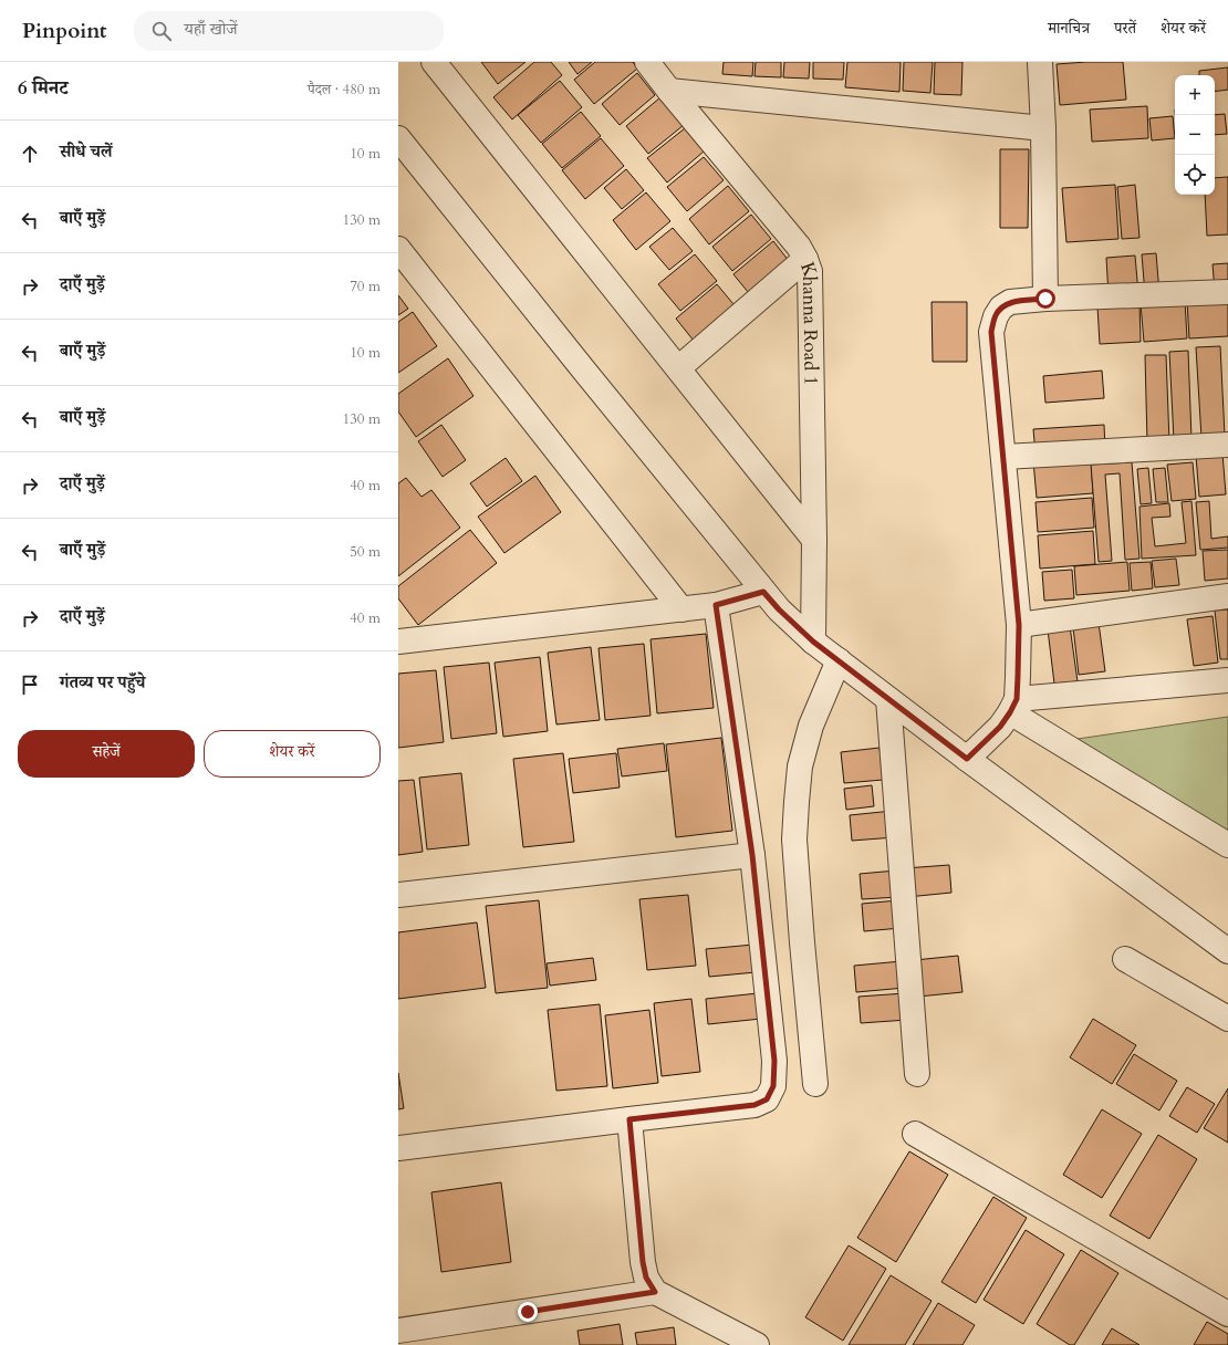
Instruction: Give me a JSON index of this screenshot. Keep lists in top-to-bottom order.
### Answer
{
  "streets": {
    "street": ["Khanna Road 1"]
  },
  "page": {
    "header": "Pinpoint",
    "search": "यहाँ खोजें",
    "nav": ["मानचित्र", "परतें", "शेयर करें"],
    "heading": ["6 मिनट", "पैदल · 480 m"],
    "map_buttons": ["+", "−"],
    "list": [
      ["सीधे चलें", "10 m"],
      ["बाएँ मुड़ें", "130 m"],
      ["दाएँ मुड़ें", "70 m"],
      ["बाएँ मुड़ें", "10 m"],
      ["बाएँ मुड़ें", "130 m"],
      ["दाएँ मुड़ें", "40 m"],
      ["बाएँ मुड़ें", "50 m"],
      ["दाएँ मुड़ें", "40 m"],
      "गंतव्य पर पहुँचे"
    ],
    "buttons": ["सहेजें", "शेयर करें"]
  }
}
